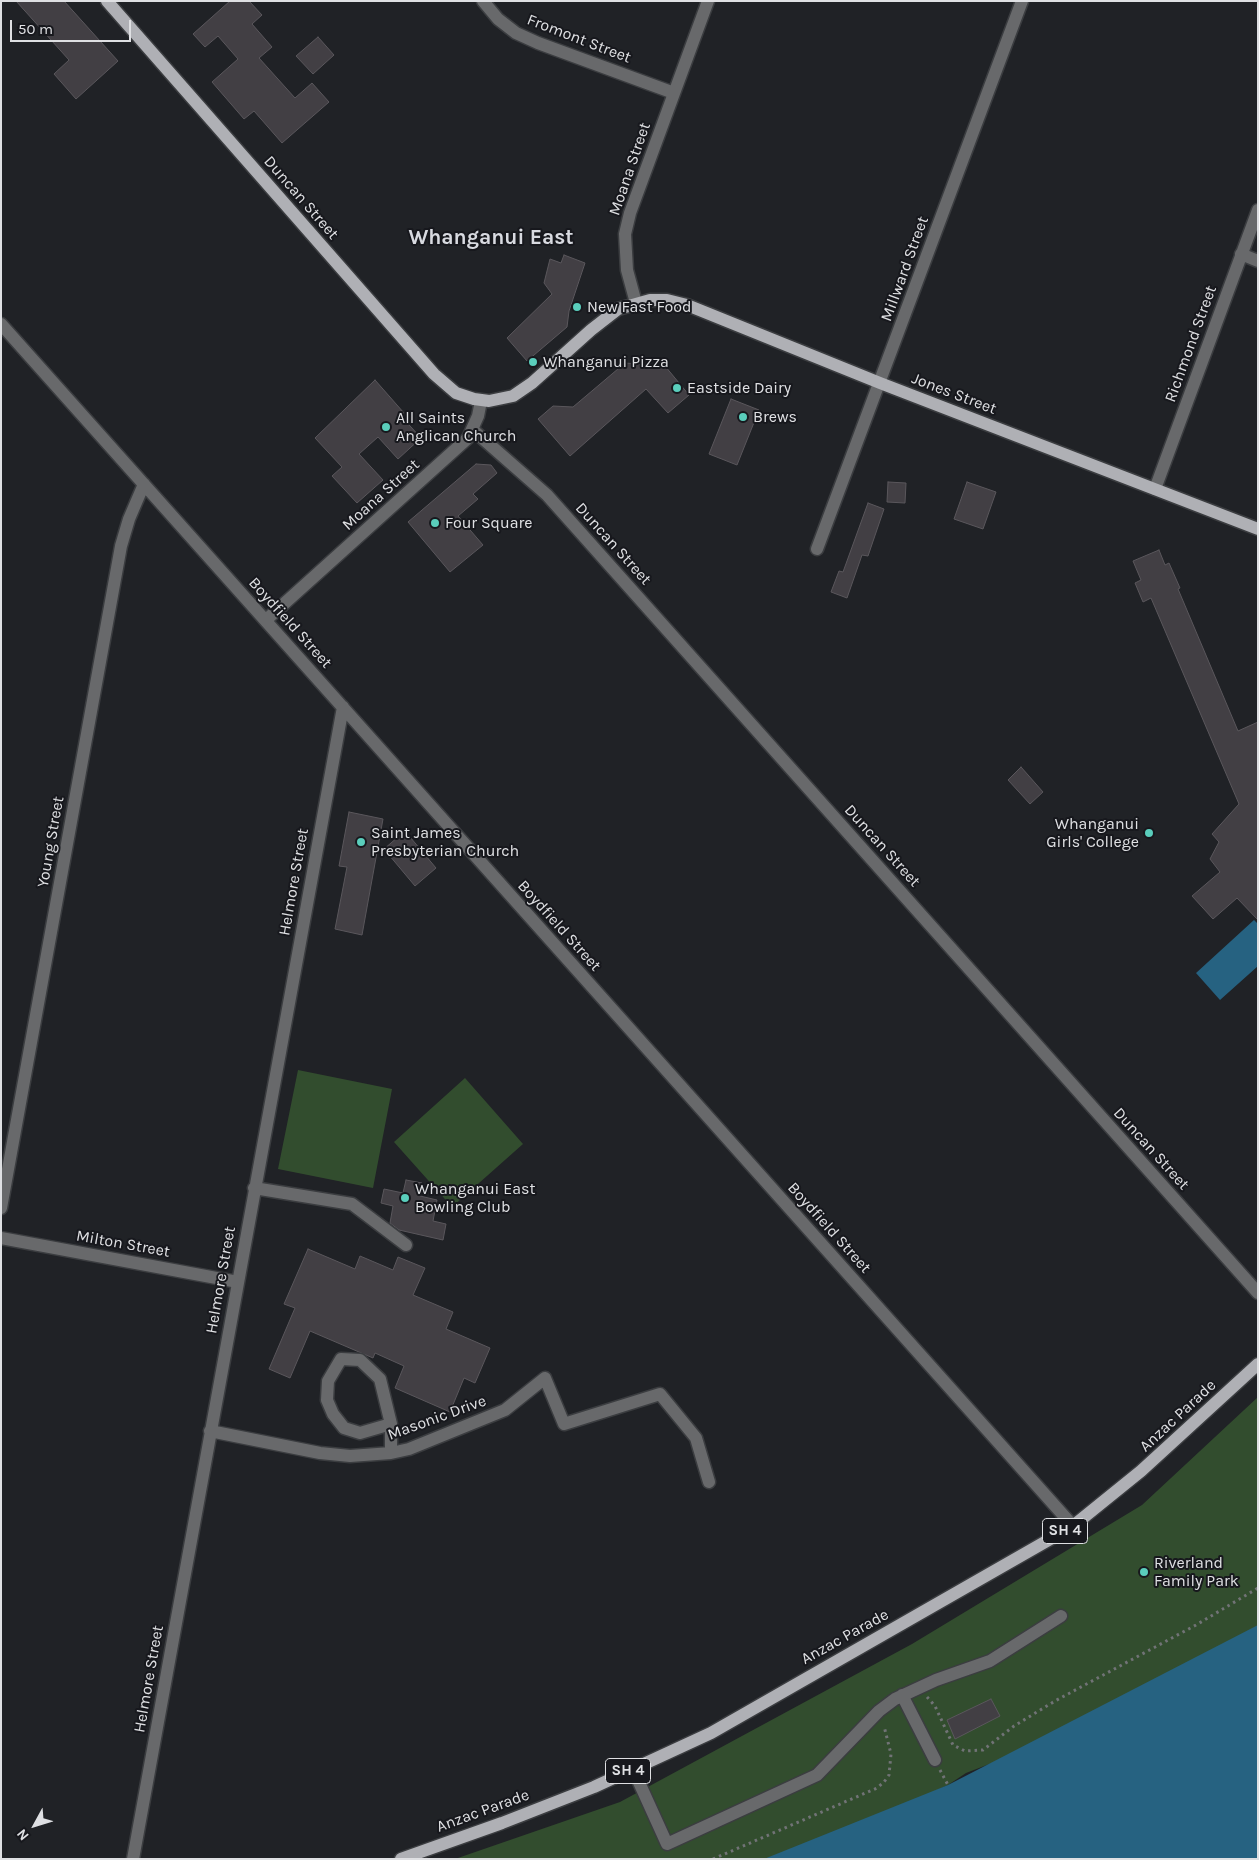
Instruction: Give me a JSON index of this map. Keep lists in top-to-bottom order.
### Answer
{
  "streets": {
    "main road": [
      "Duncan Street",
      "Jones Street",
      "Anzac Parade",
      "SH 4"
    ],
    "street": [
      "Fromont Street",
      "Moana Street",
      "Millward Street",
      "Richmond Street",
      "Boydfield Street",
      "Young Street",
      "Helmore Street",
      "Milton Street",
      "Masonic Drive"
    ]
  },
  "crossings": [
    ["Fromont Street", "Moana Street"],
    ["Moana Street", "Duncan Street"],
    ["Moana Street", "Jones Street"],
    ["Moana Street", "Boydfield Street"],
    ["Millward Street", "Jones Street"],
    ["Richmond Street", "Jones Street"],
    ["Boydfield Street", "Young Street"],
    ["Boydfield Street", "Helmore Street"],
    ["Boydfield Street", "Anzac Parade"],
    ["Helmore Street", "Milton Street"],
    ["Helmore Street", "Masonic Drive"]
  ],
  "districts": ["Whanganui East"],
  "places": [
    "New Fast Food",
    "Whanganui Pizza",
    "Eastside Dairy",
    "Brews",
    "All Saints Anglican Church",
    "Four Square",
    "Whanganui Girls' College",
    "Saint James Presbyterian Church",
    "Whanganui East Bowling Club",
    "Riverland Family Park"
  ],
  "scale_bar": "50 m",
  "north": "bottom left"
}
